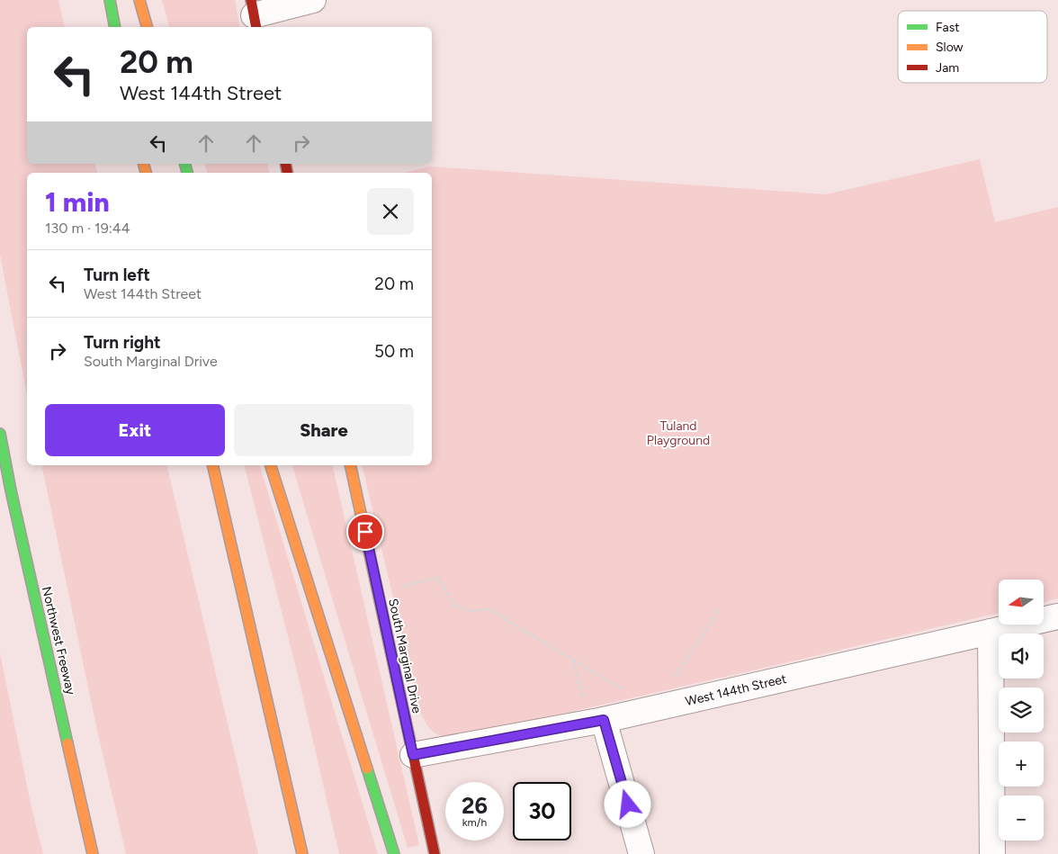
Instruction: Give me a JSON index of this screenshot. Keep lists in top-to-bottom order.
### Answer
{
  "streets": {
    "main road": ["Northwest Freeway", "South Marginal Drive"],
    "street": ["West 144th Street"]
  },
  "crossings": [
    ["South Marginal Drive", "West 144th Street"]
  ],
  "parks": ["Tuland Playground"],
  "legend": ["Fast", "Slow", "Jam"],
  "north": "left",
  "page": {
    "turn": ["20 m", "West 144th Street"],
    "heading": ["1 min", "130 m · 19:44"],
    "list": [
      {
        "name": "Turn left",
        "note": "West 144th Street",
        "value": "20 m"
      },
      {
        "name": "Turn right",
        "note": "South Marginal Drive",
        "value": "50 m"
      }
    ],
    "buttons": ["Exit", "Share"],
    "map_buttons": ["+", "−"],
    "speed": "26 km/h",
    "limit": "30"
  }
}
